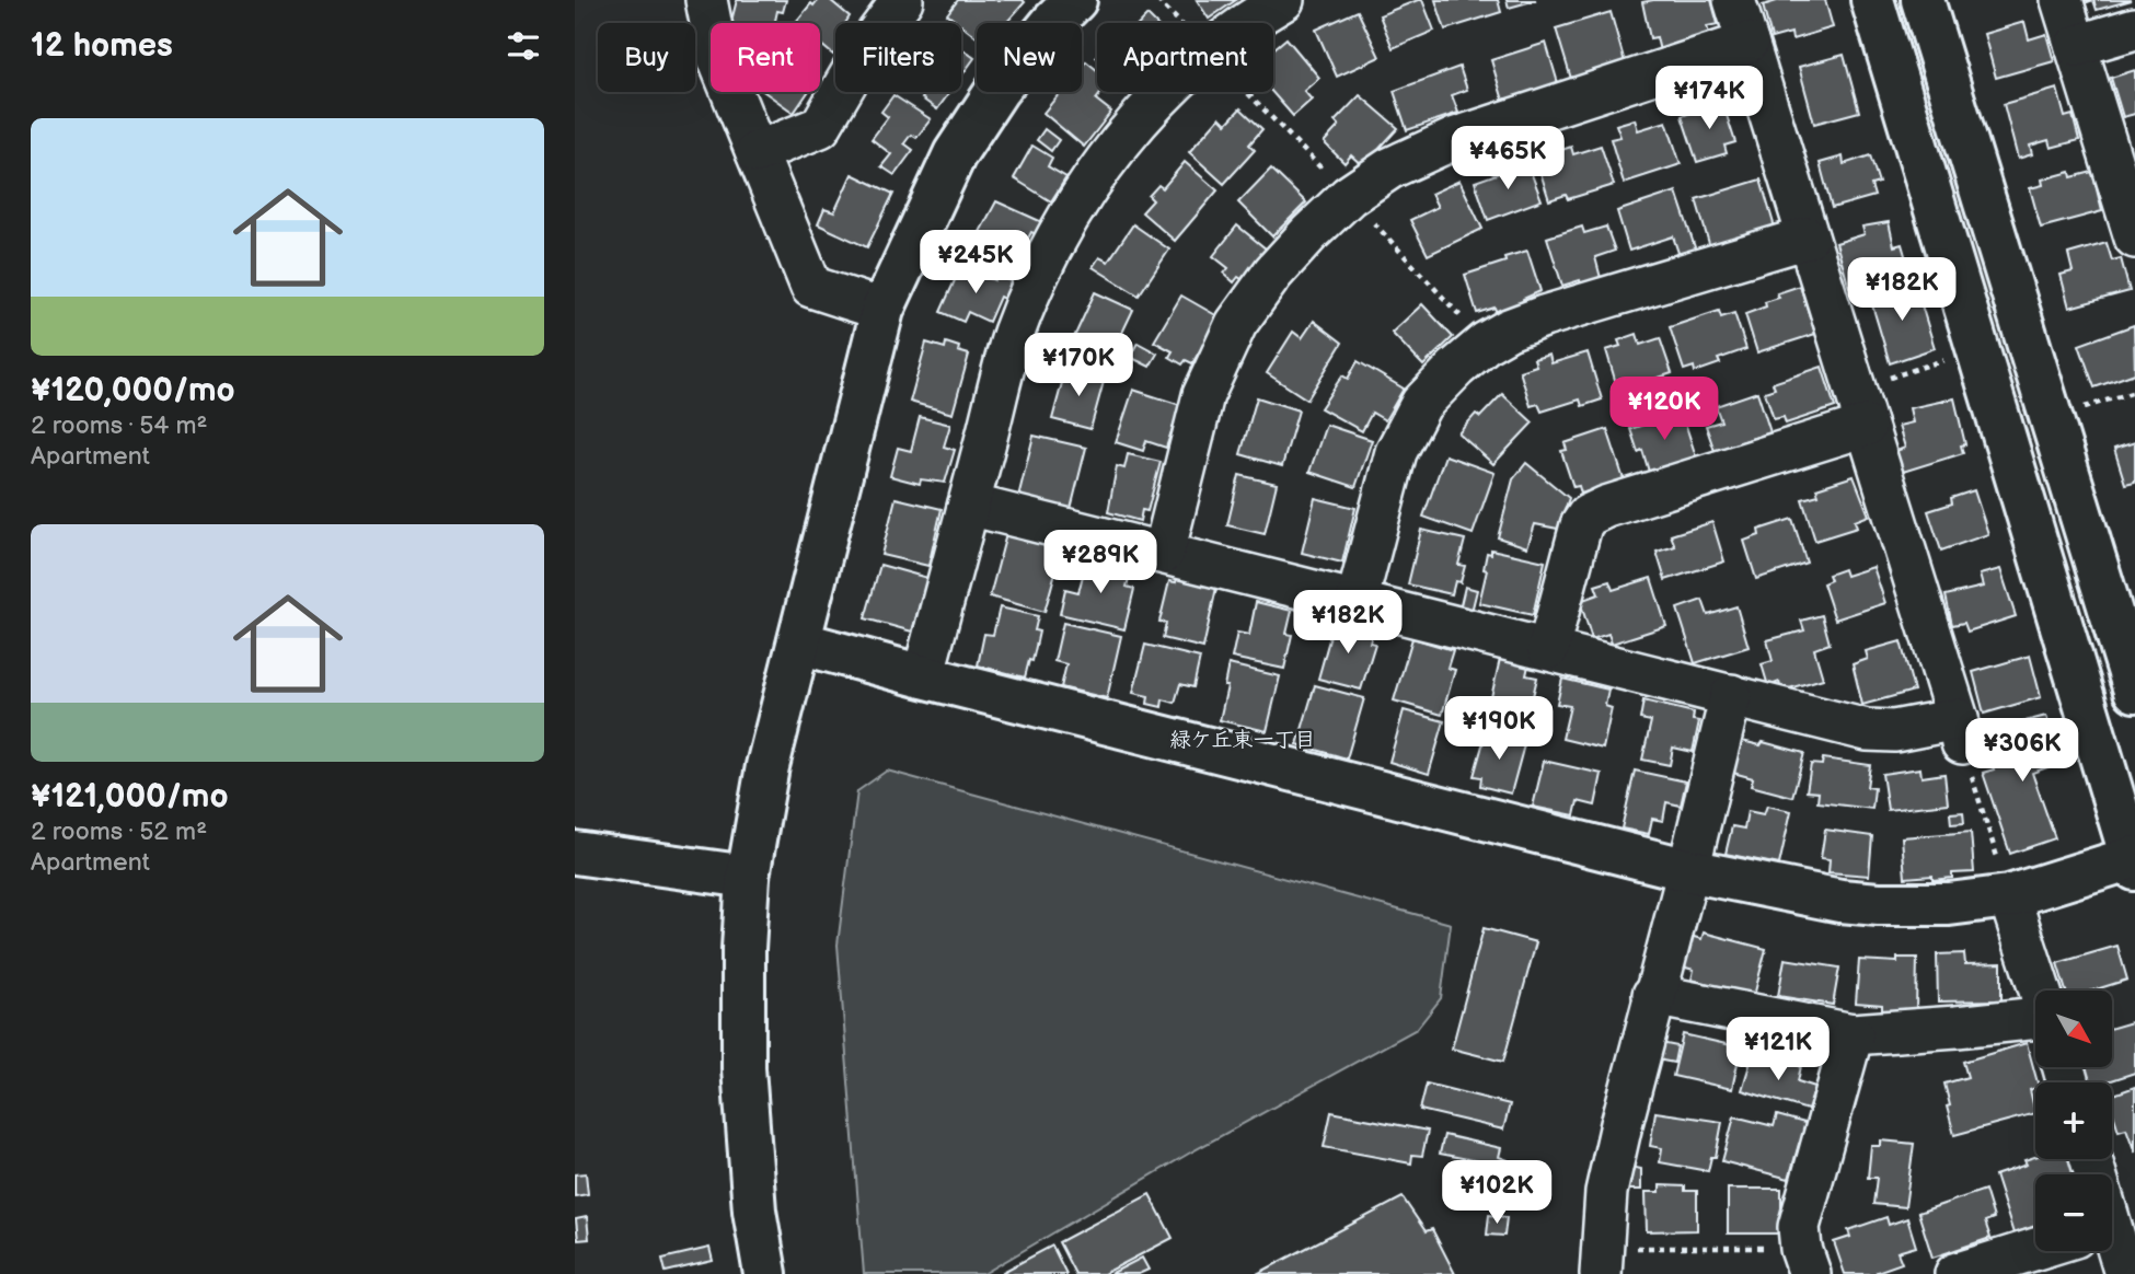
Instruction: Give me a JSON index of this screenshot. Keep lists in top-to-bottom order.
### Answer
{
  "districts": ["緑ケ丘東一丁目"],
  "north": "bottom right",
  "page": {
    "heading": "12 homes",
    "chip": [
      "Buy",
      "Rent",
      "Filters",
      "New",
      "Apartment"
    ],
    "price": [
      "¥174K",
      "¥465K",
      "¥245K",
      "¥182K",
      "¥170K",
      "¥120K",
      "¥289K",
      "¥182K",
      "¥190K",
      "¥306K",
      "¥121K",
      "¥102K"
    ],
    "list": [
      {
        "name": "¥120,000/mo",
        "note": "2 rooms · 54 m² · Apartment"
      },
      {
        "name": "¥121,000/mo",
        "note": "2 rooms · 52 m² · Apartment"
      }
    ],
    "map_buttons": ["+", "−"]
  }
}
